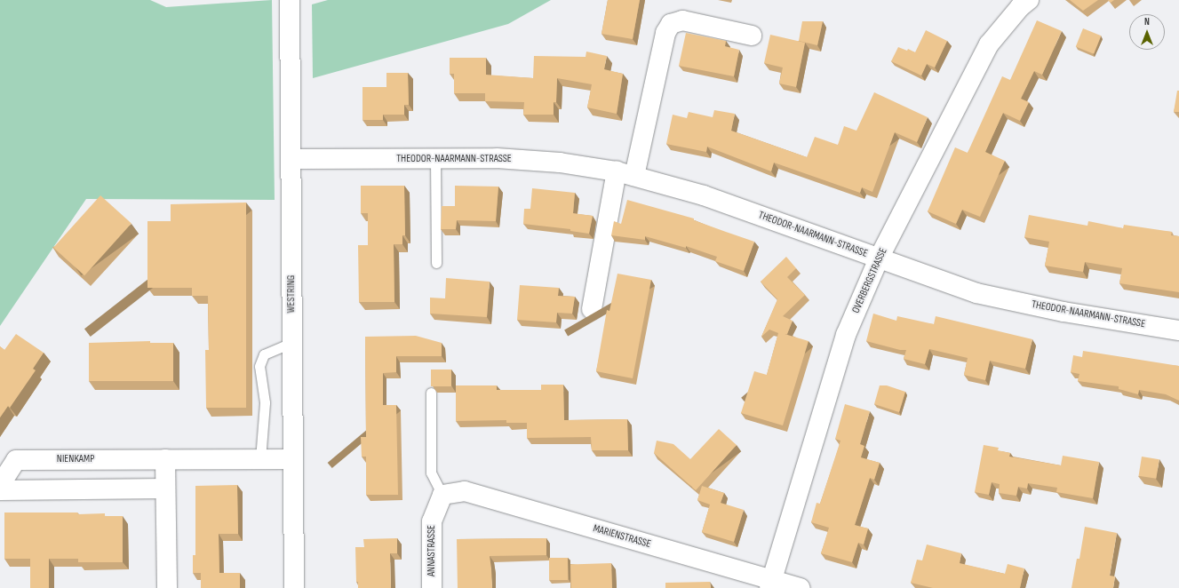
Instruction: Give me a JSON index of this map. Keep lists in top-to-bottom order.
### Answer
{
  "streets": {
    "street": [
      "THEODOR-NAARMANN-STRASSE",
      "OVERBERGSTRASSE",
      "WESTRING",
      "NIENKAMP",
      "MARIENSTRASSE",
      "ANNASTRASSE"
    ]
  },
  "crossings": [
    ["THEODOR-NAARMANN-STRASSE", "OVERBERGSTRASSE"],
    ["THEODOR-NAARMANN-STRASSE", "WESTRING"],
    ["OVERBERGSTRASSE", "MARIENSTRASSE"],
    ["WESTRING", "NIENKAMP"],
    ["MARIENSTRASSE", "ANNASTRASSE"]
  ],
  "north": "top"
}
